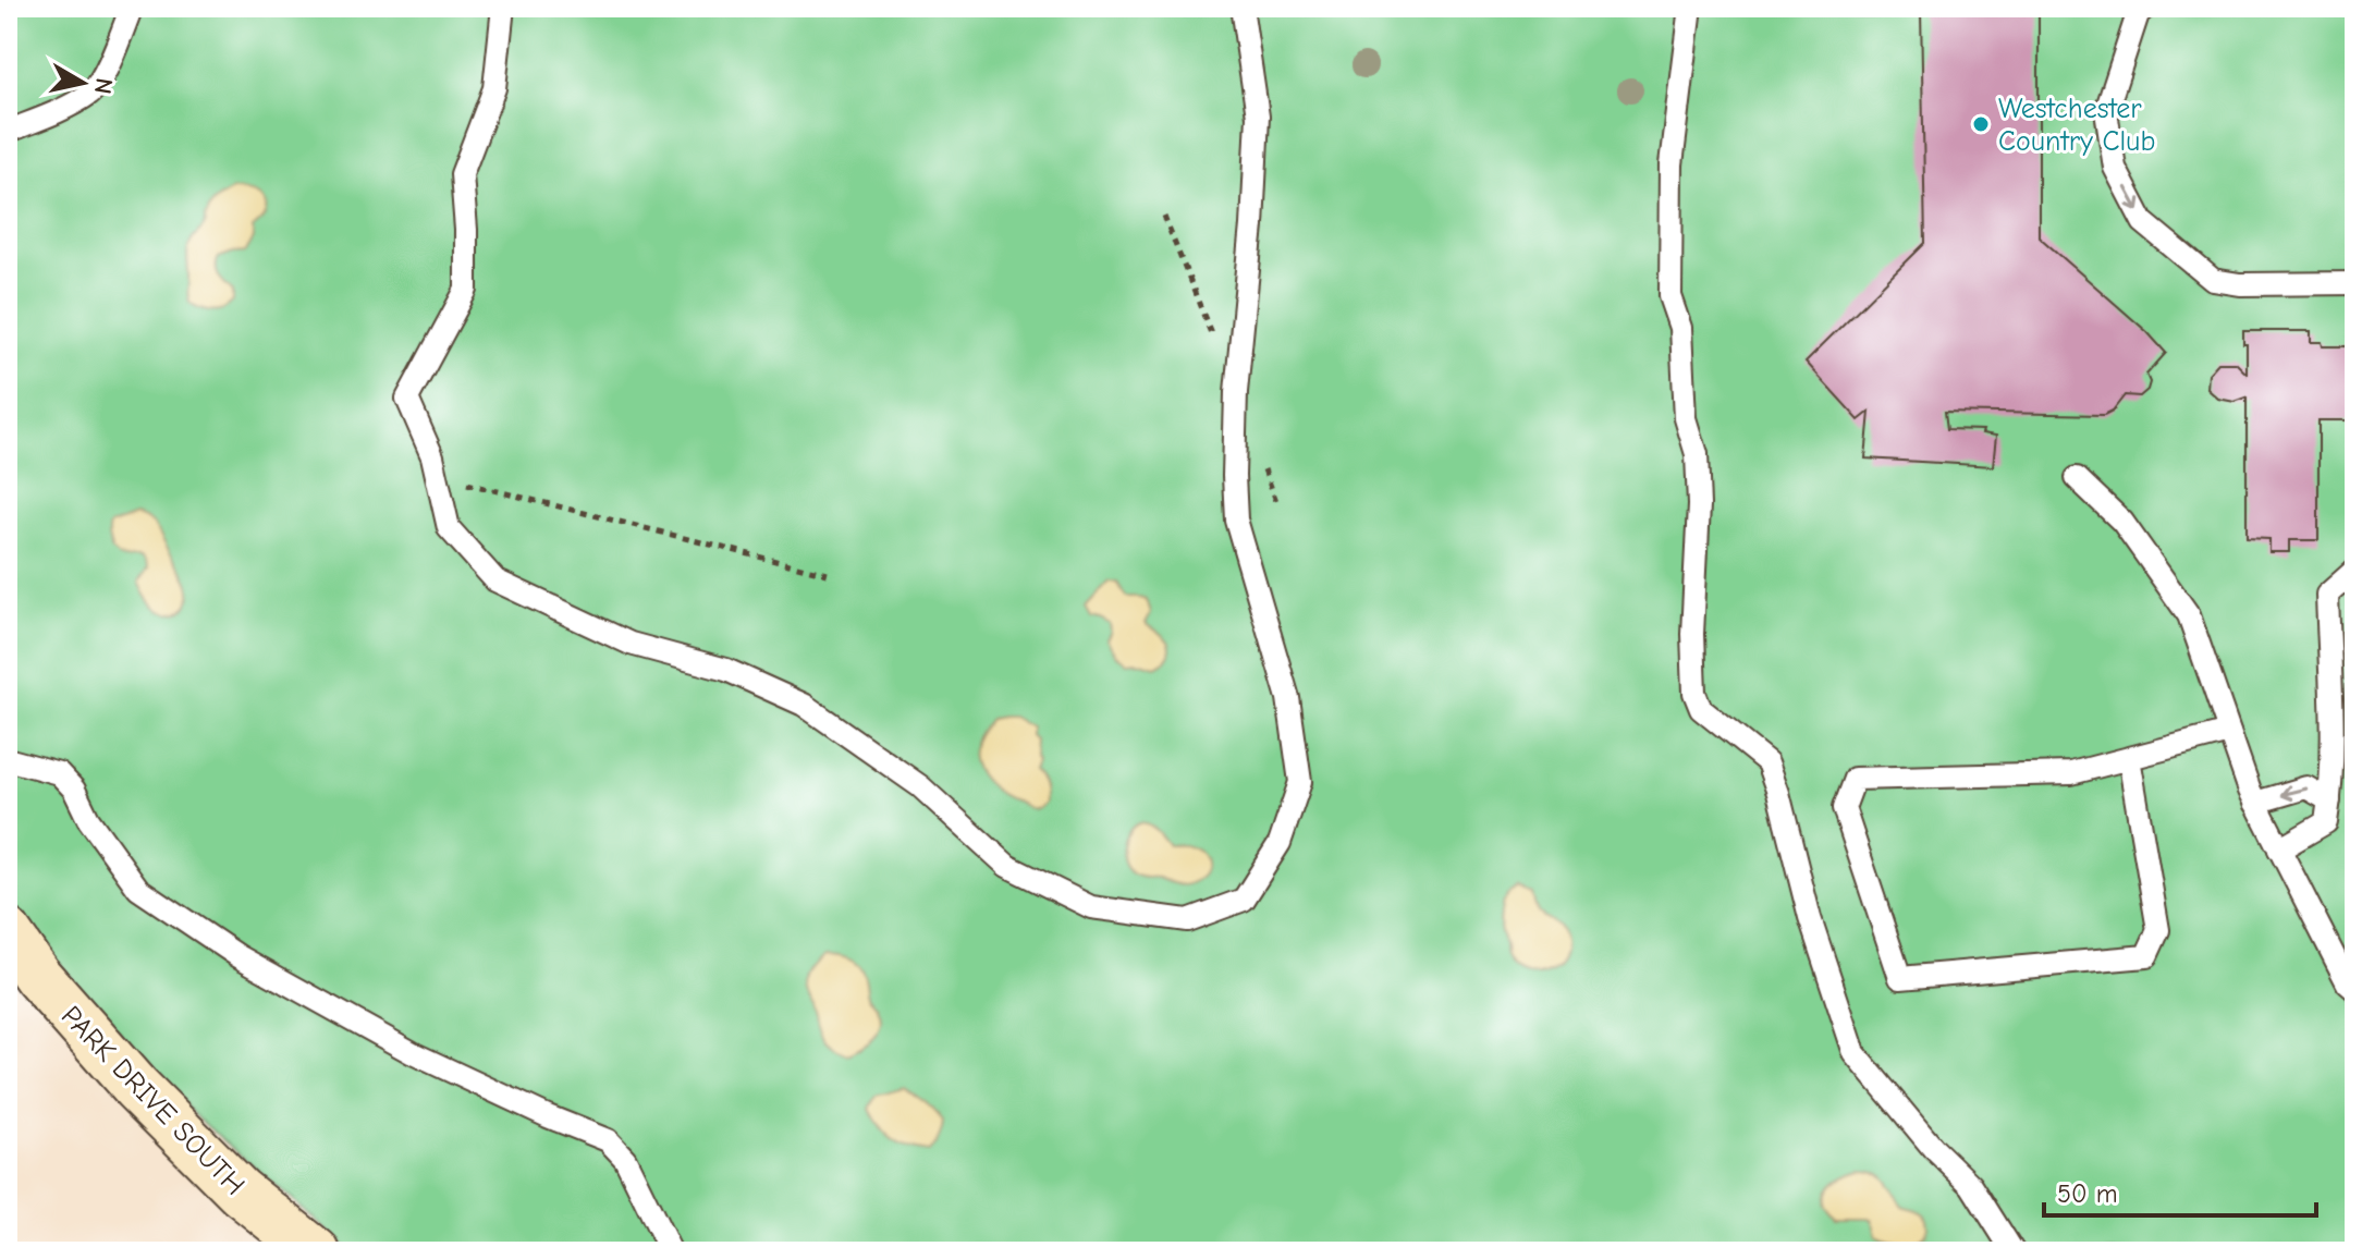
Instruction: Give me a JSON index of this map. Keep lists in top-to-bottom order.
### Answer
{
  "streets": {
    "street": ["PARK DRIVE SOUTH"]
  },
  "places": ["Westchester Country Club"],
  "scale_bar": "50 m",
  "north": "right"
}
